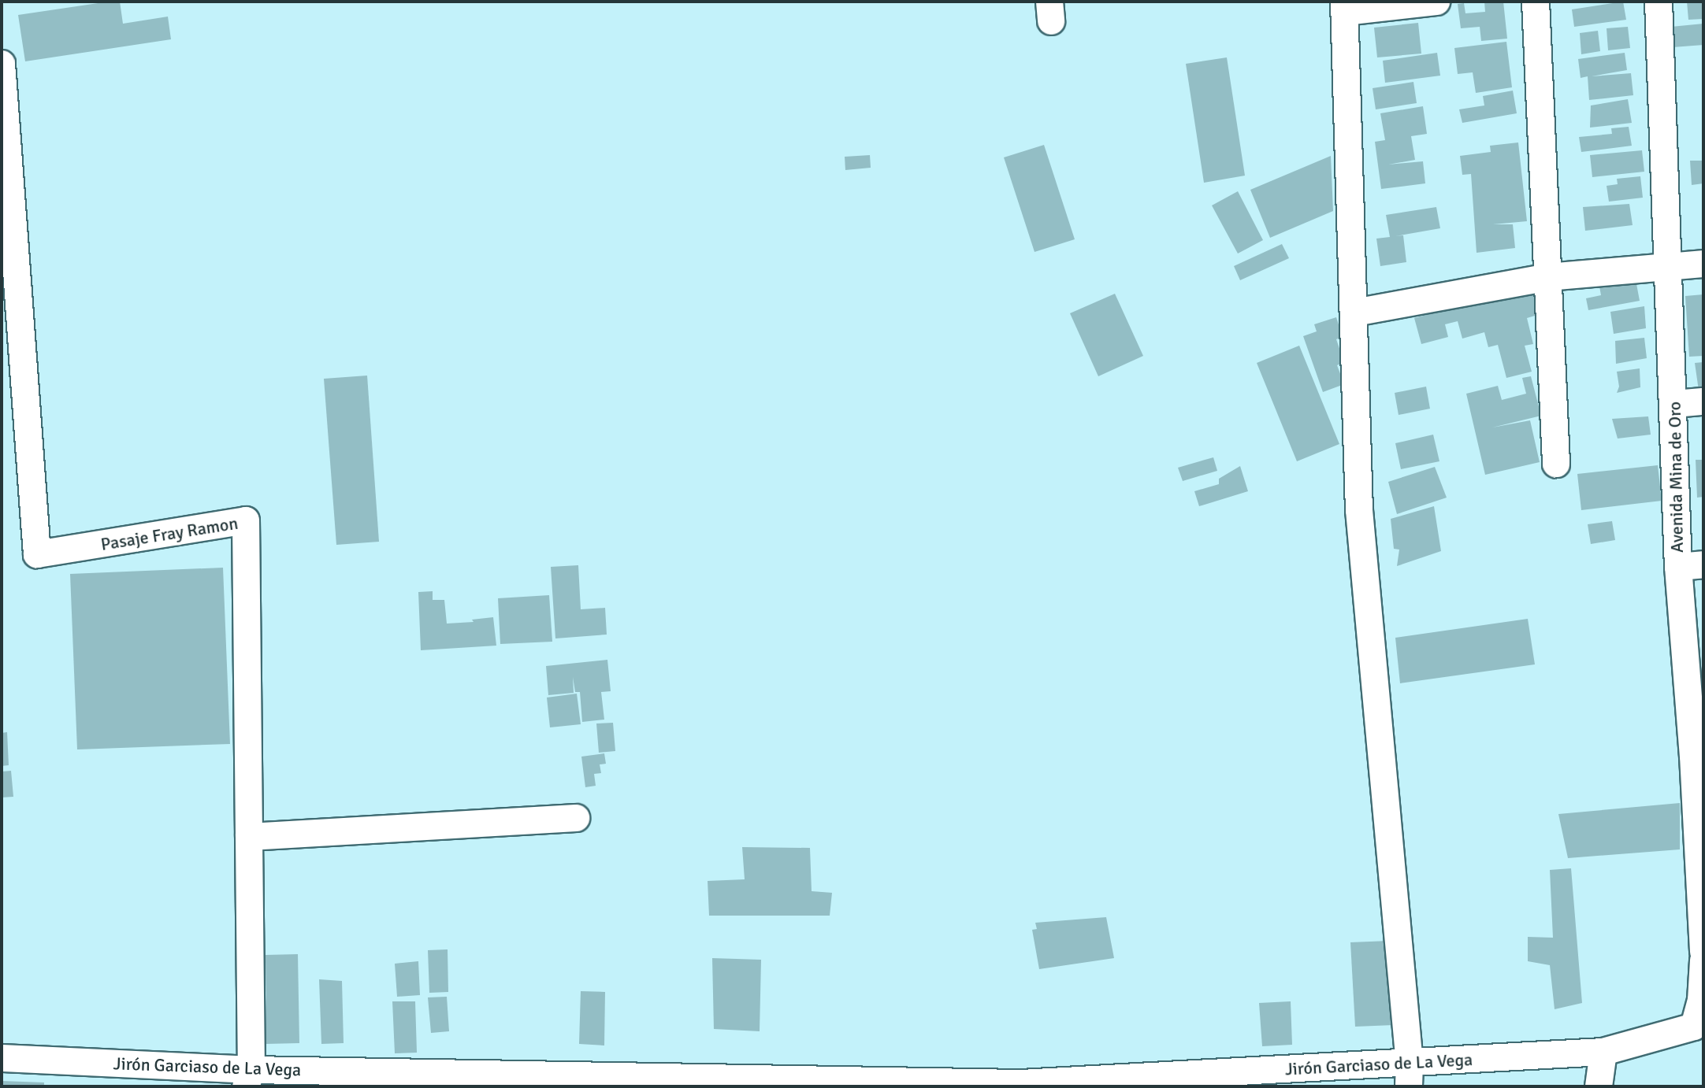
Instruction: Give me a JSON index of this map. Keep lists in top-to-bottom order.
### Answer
{
  "streets": {
    "street": ["Avenida Mina de Oro", "Pasaje Fray Ramon", "Jirón Garciaso de La Vega"]
  },
  "crossings": [
    ["Pasaje Fray Ramon", "Jirón Garciaso de La Vega"]
  ]
}
